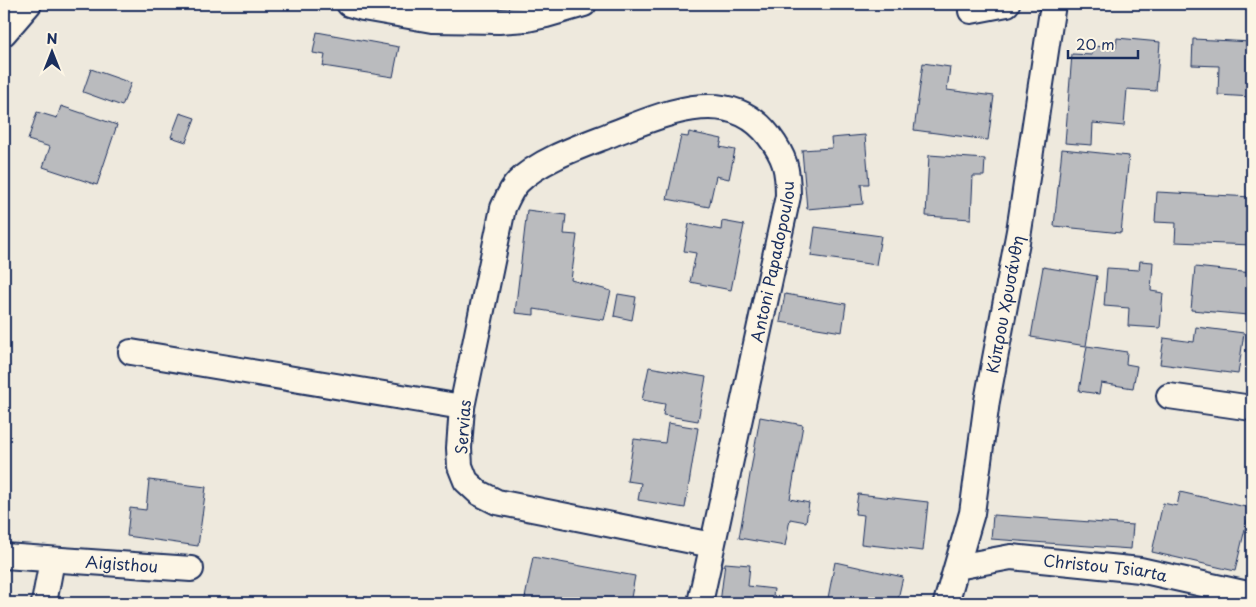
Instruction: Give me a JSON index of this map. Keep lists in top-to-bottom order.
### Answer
{
  "streets": {
    "street": [
      "Antoni Papadopoulou",
      "Κύπρου Χρυσάνθη",
      "Servias",
      "Aigisthou",
      "Christou Tsiarta"
    ]
  },
  "crossings": [
    ["Antoni Papadopoulou", "Servias"],
    ["Κύπρου Χρυσάνθη", "Christou Tsiarta"]
  ],
  "scale_bar": "20 m",
  "north": "top"
}
